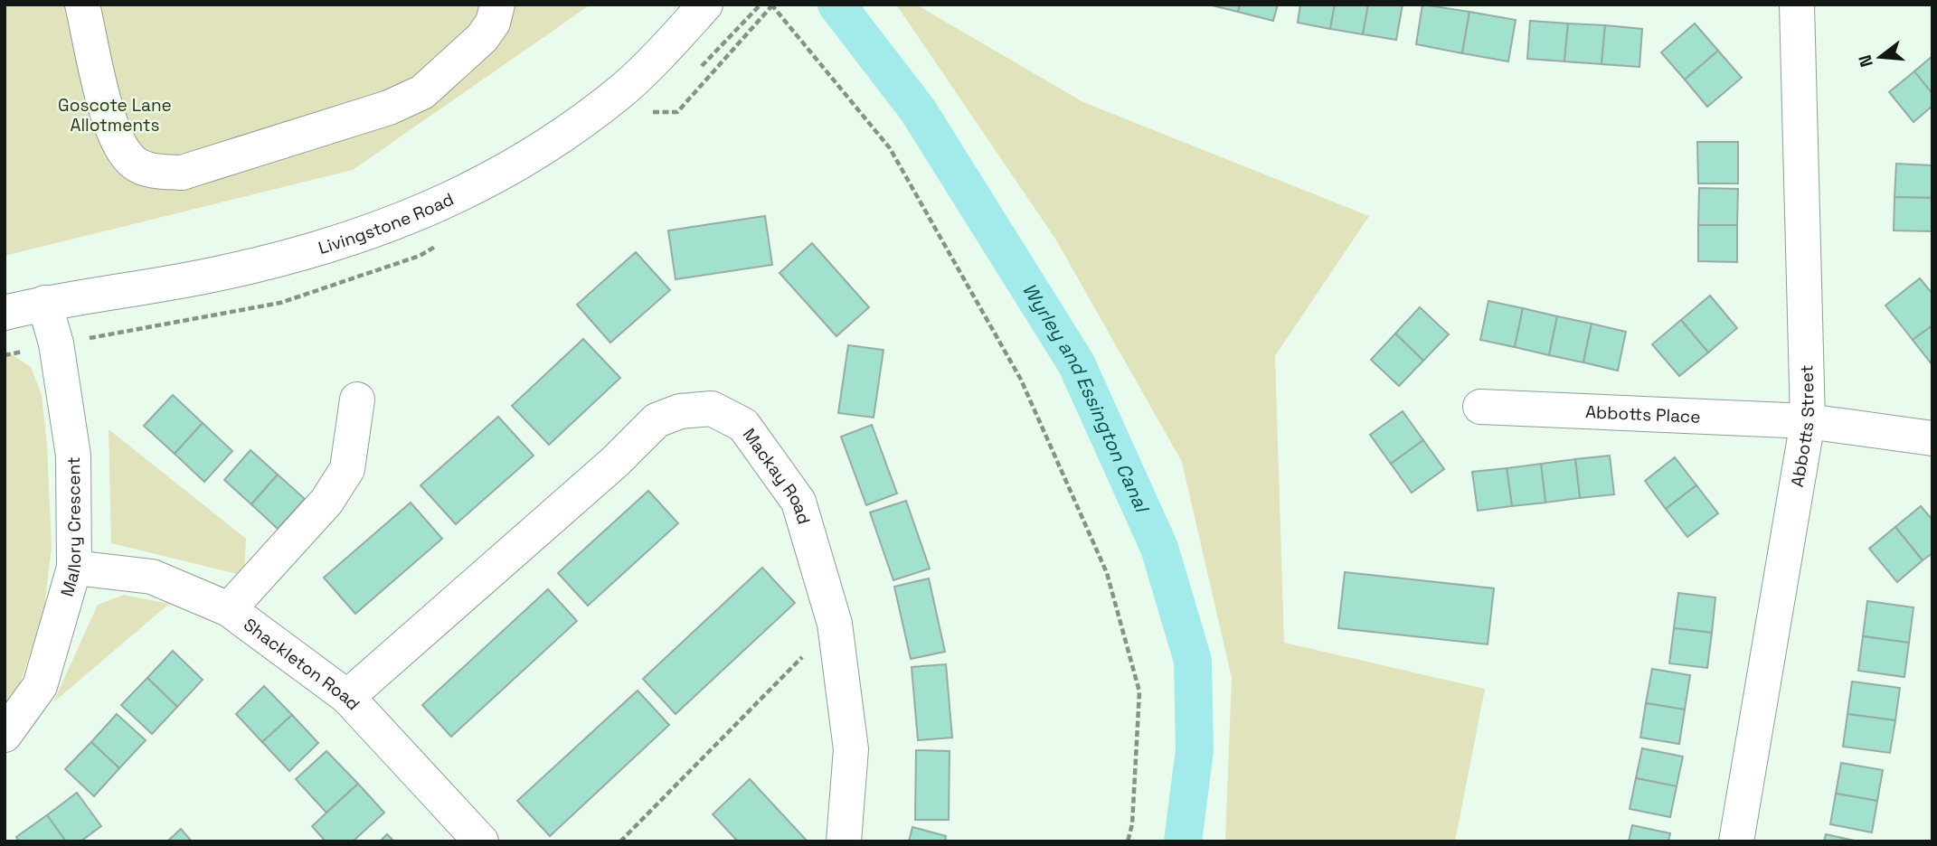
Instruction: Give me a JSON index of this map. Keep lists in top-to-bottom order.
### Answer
{
  "streets": {
    "street": [
      "Livingstone Road",
      "Abbotts Place",
      "Abbotts Street",
      "Mackay Road",
      "Mallory Crescent",
      "Shackleton Road"
    ]
  },
  "crossings": [
    ["Livingstone Road", "Mallory Crescent"],
    ["Abbotts Place", "Abbotts Street"],
    ["Mackay Road", "Shackleton Road"],
    ["Mallory Crescent", "Shackleton Road"]
  ],
  "water": ["Wyrley and Essington Canal"],
  "parks": ["Goscote Lane Allotments"],
  "north": "left"
}
